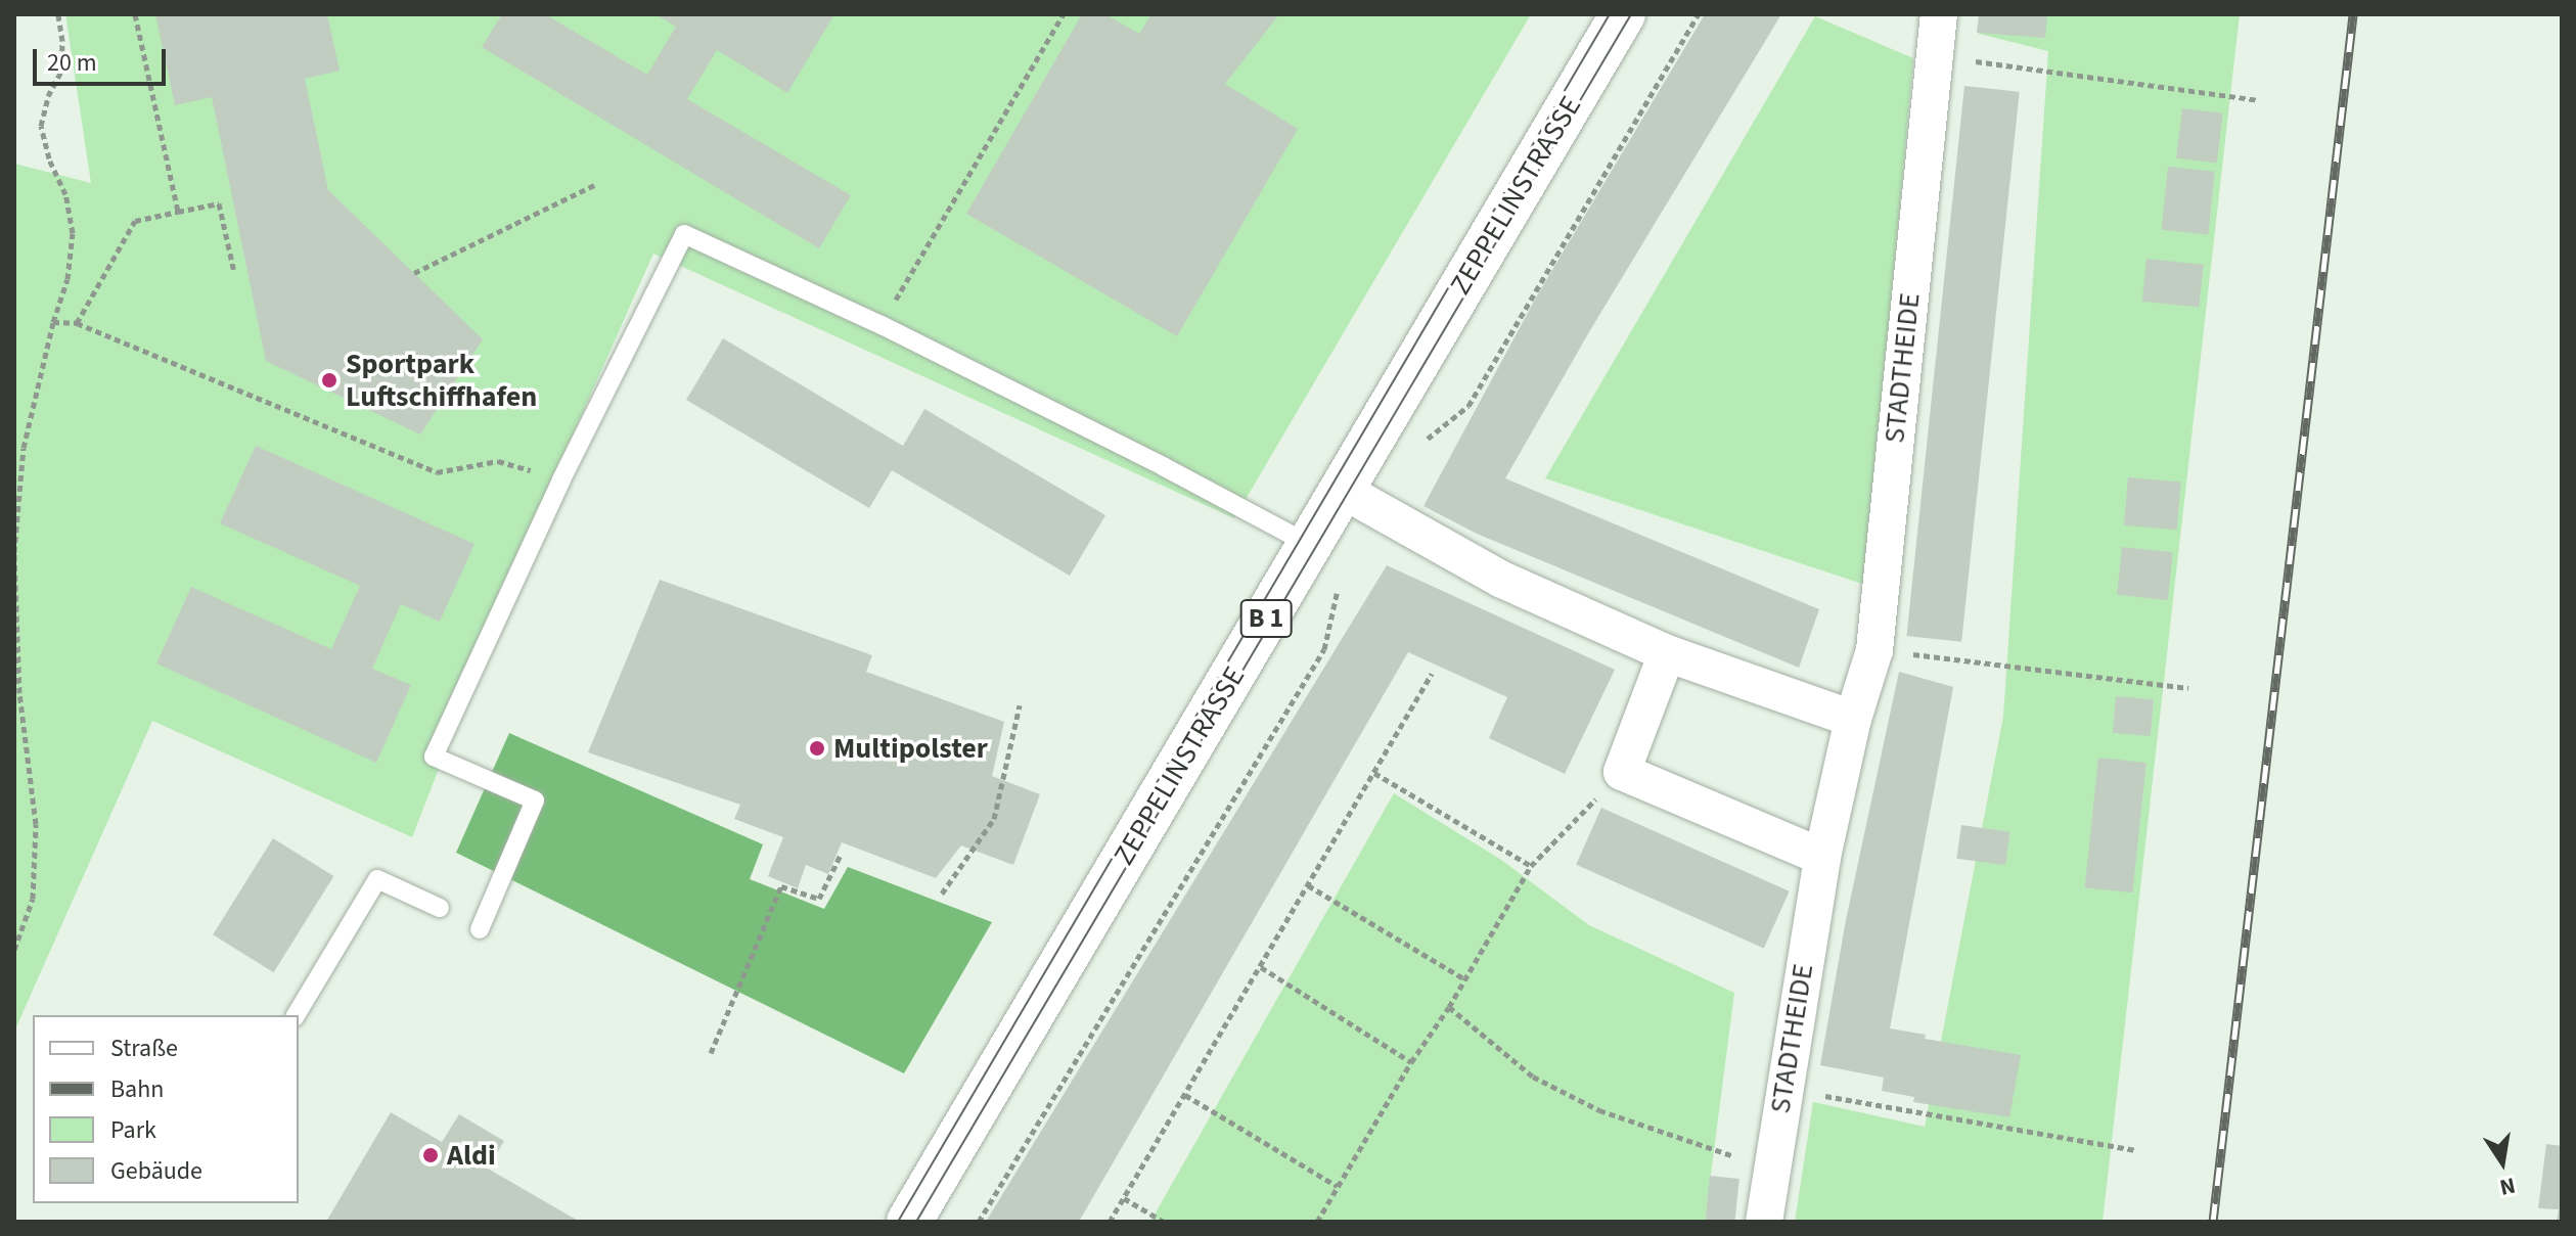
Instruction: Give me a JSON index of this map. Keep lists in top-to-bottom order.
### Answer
{
  "streets": {
    "main road": ["ZEPPELINSTRASSE", "B 1"],
    "street": ["STADTHEIDE"]
  },
  "places": ["Sportpark Luftschiffhafen", "Multipolster", "Aldi"],
  "legend": [
    "Straße",
    "Bahn",
    "Park",
    "Gebäude"
  ],
  "scale_bar": "20 m",
  "north": "bottom"
}
